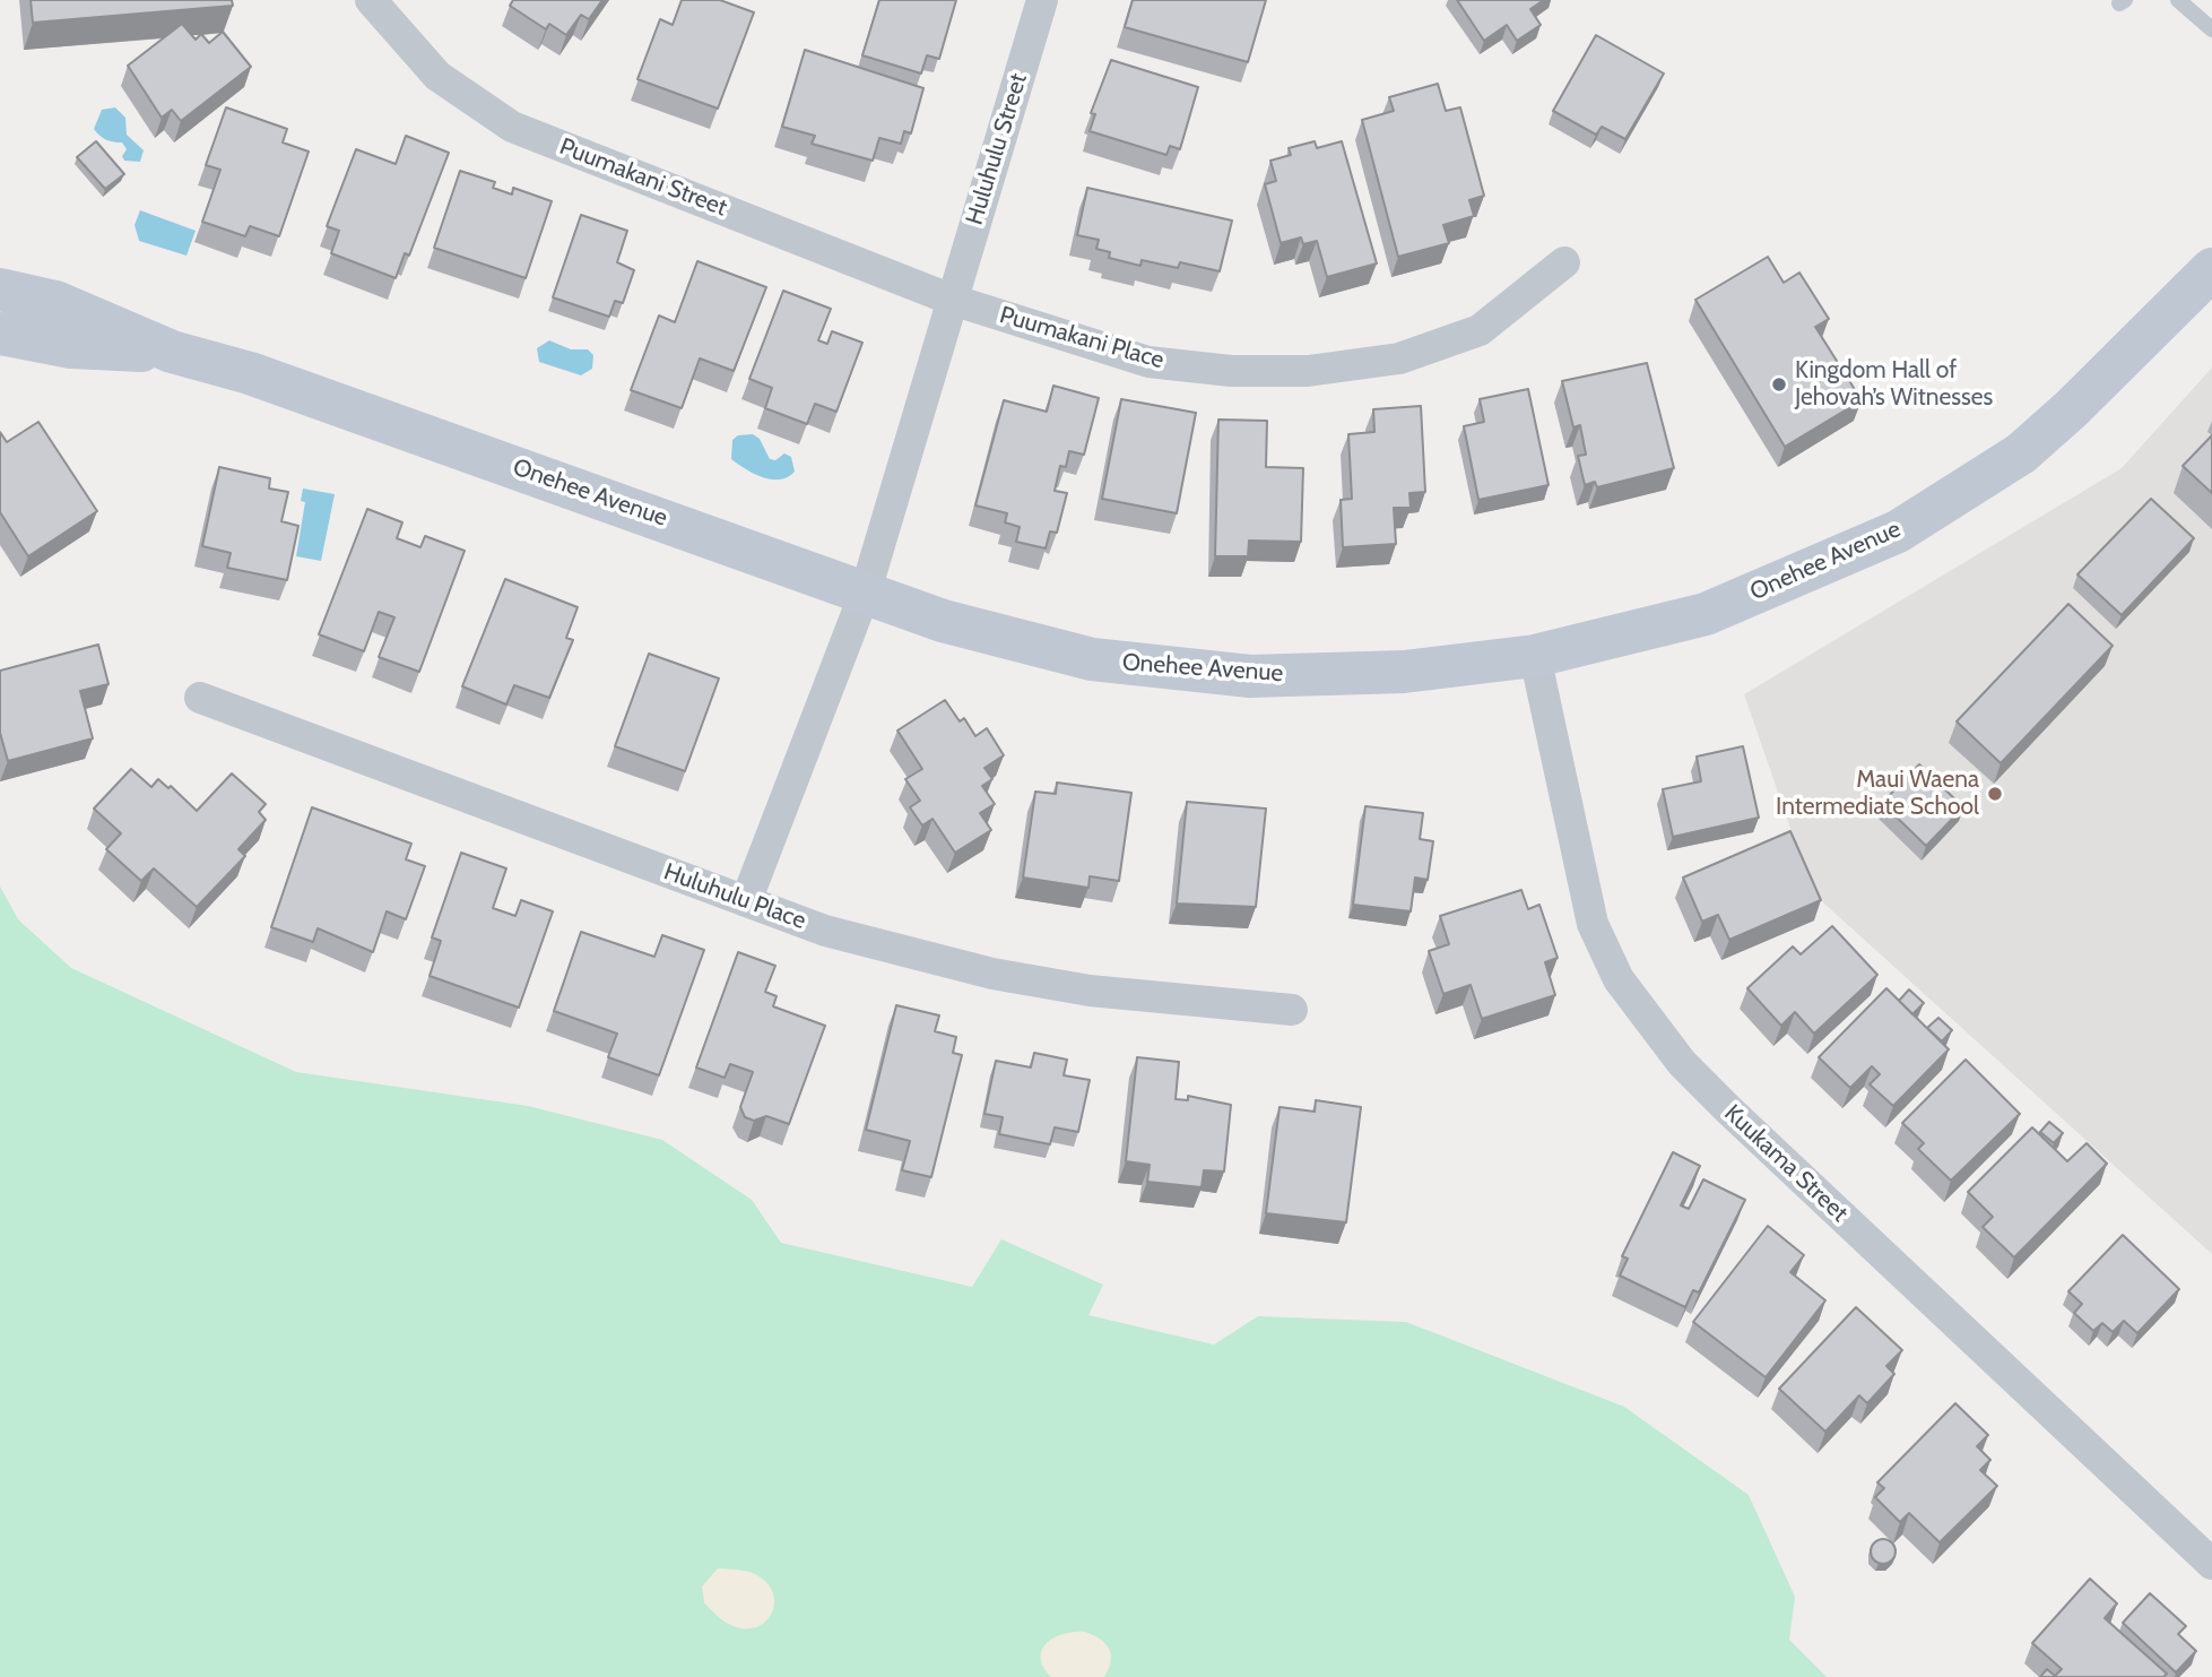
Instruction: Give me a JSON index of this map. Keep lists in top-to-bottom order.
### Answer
{
  "streets": {
    "street": [
      "Huluhulu Street",
      "Puumakani Street",
      "Puumakani Place",
      "Onehee Avenue",
      "Huluhulu Place",
      "Kuukama Street"
    ]
  },
  "crossings": [
    ["Huluhulu Street", "Puumakani Street"],
    ["Huluhulu Street", "Puumakani Place"],
    ["Huluhulu Street", "Onehee Avenue"],
    ["Huluhulu Street", "Huluhulu Place"],
    ["Puumakani Street", "Puumakani Place"],
    ["Onehee Avenue", "Kuukama Street"]
  ],
  "places": ["Kingdom Hall of Jehovah’s Witnesses", "Maui Waena Intermediate School"]
}
